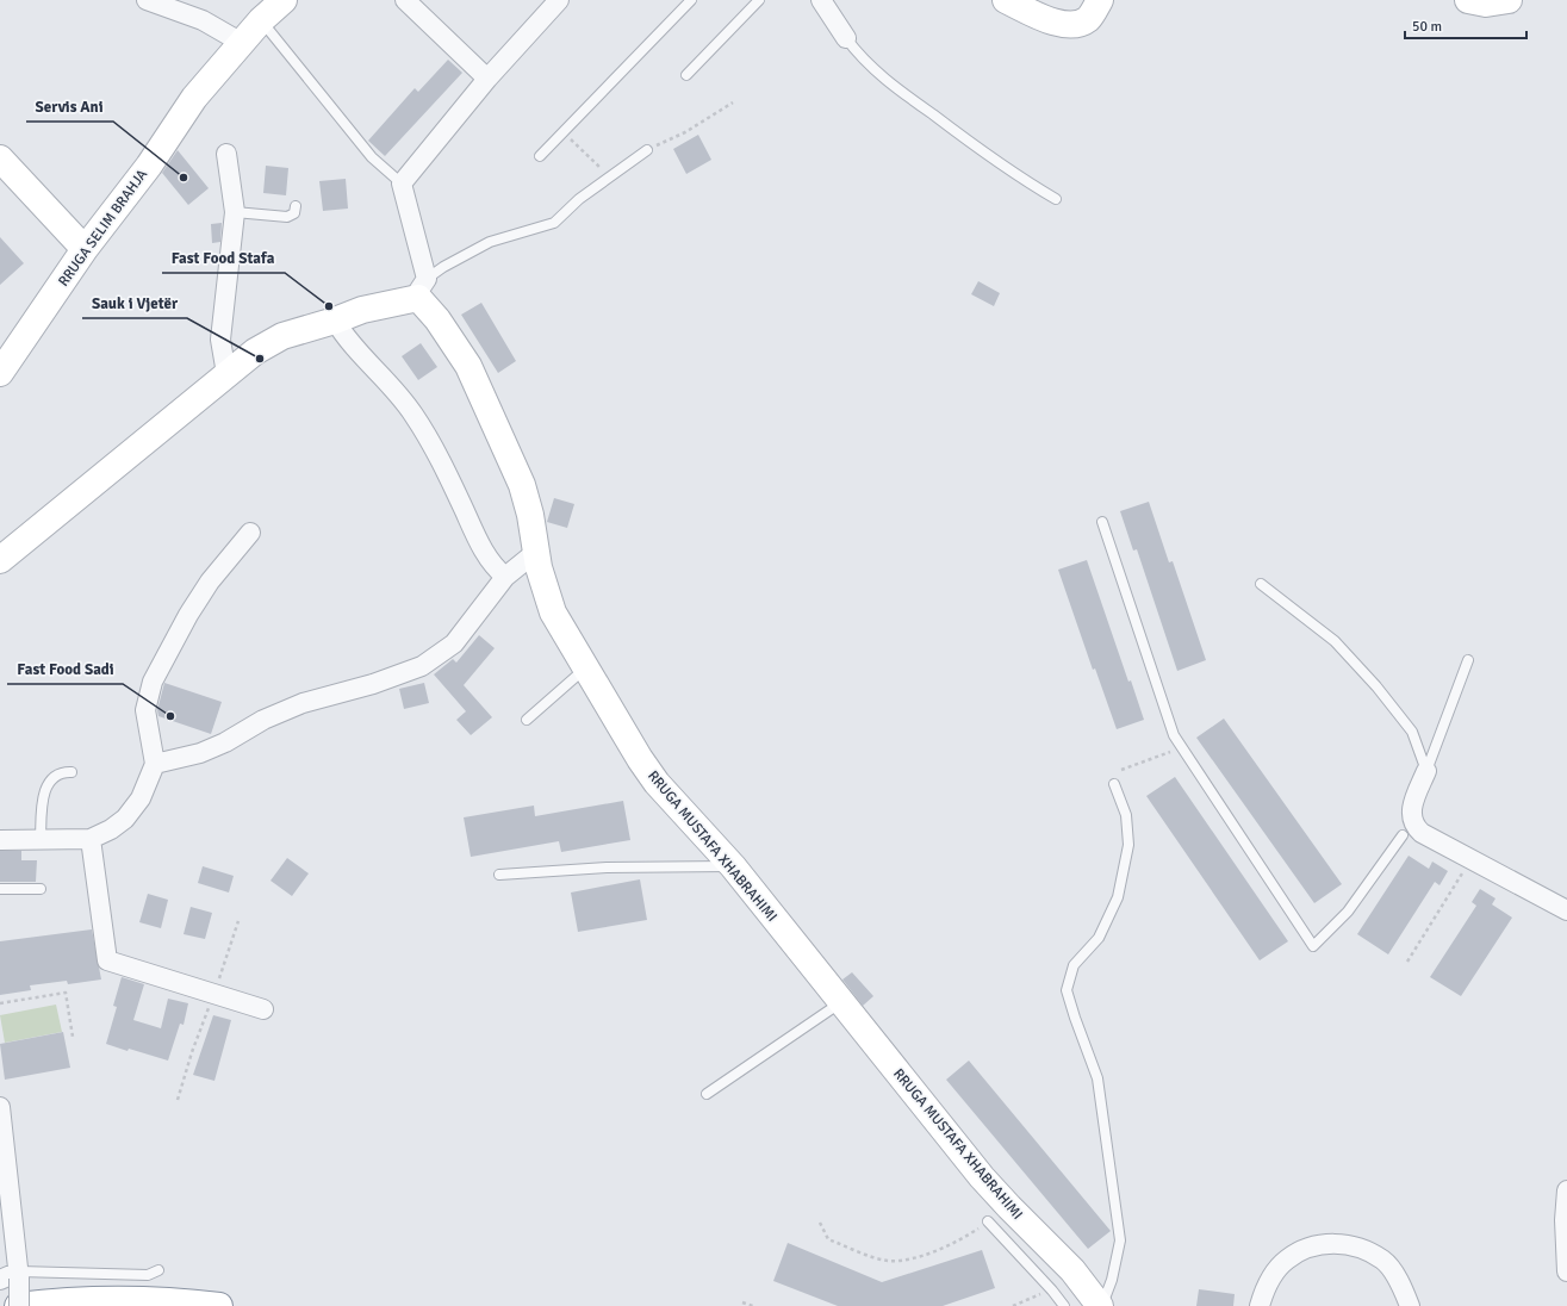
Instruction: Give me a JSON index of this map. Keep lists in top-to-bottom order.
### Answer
{
  "streets": {
    "main road": ["RRUGA SELIM BRAHJA", "RRUGA MUSTAFA XHABRAHIMI"]
  },
  "places": [
    "Servis Ani",
    "Fast Food Stafa",
    "Sauk i Vjetër",
    "Fast Food Sadi"
  ],
  "scale_bar": "50 m"
}
